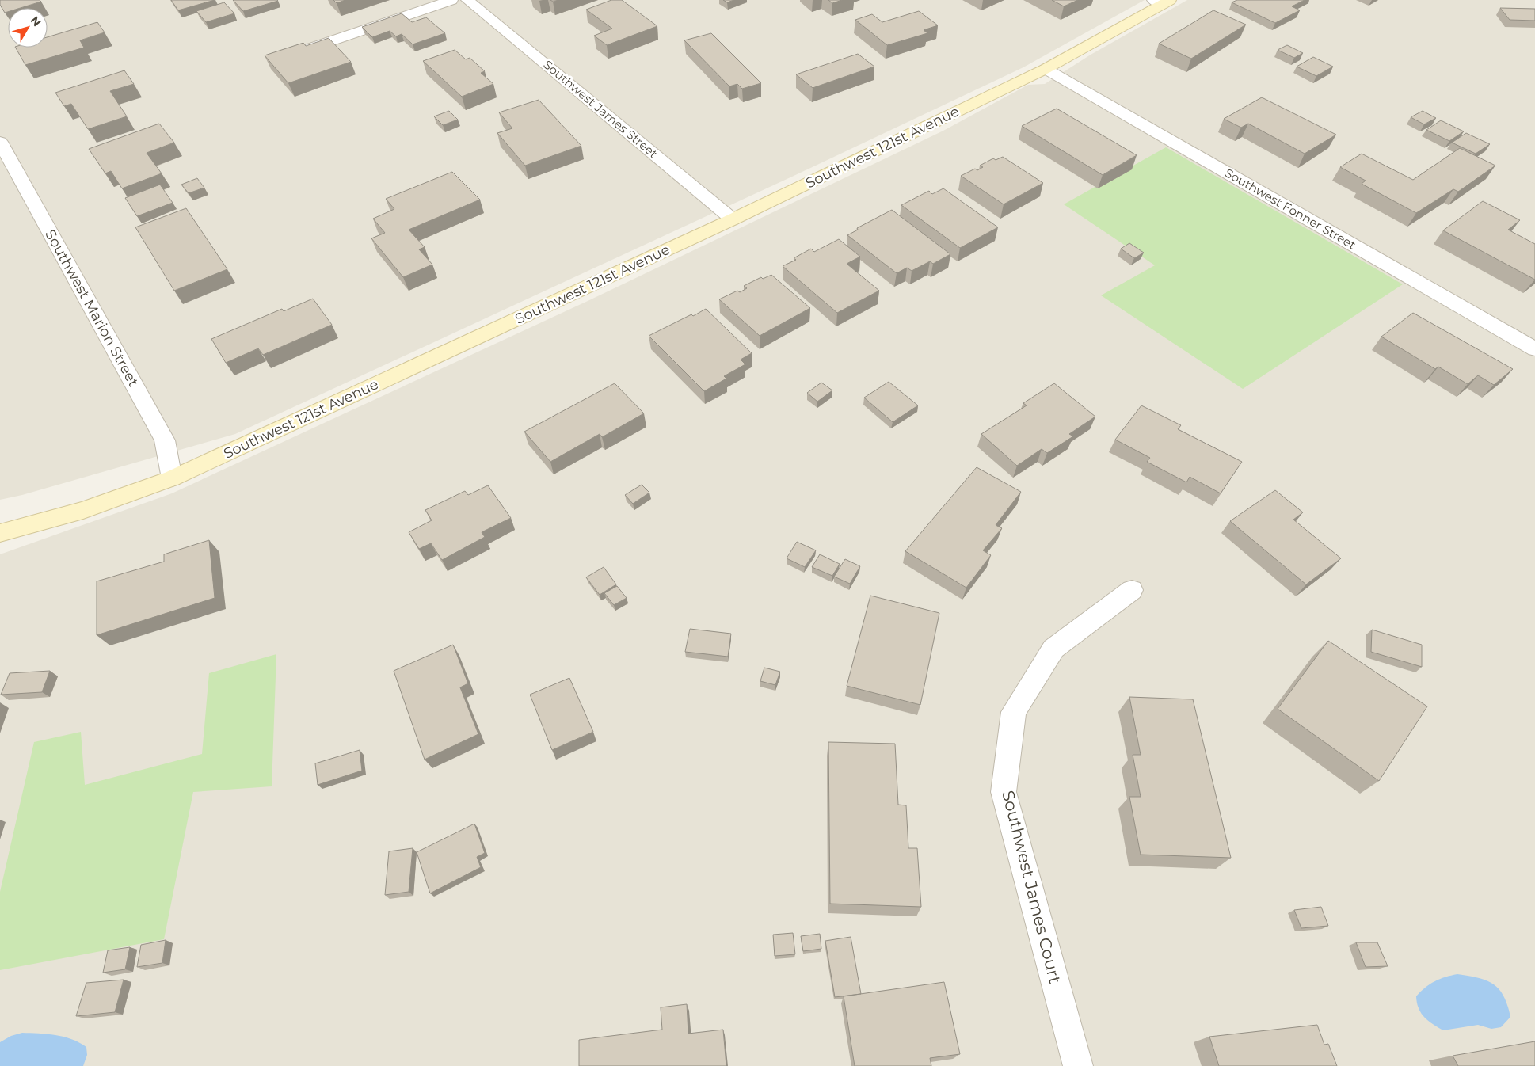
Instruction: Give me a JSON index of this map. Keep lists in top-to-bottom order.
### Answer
{
  "streets": {
    "main road": ["Southwest 121st Avenue"],
    "street": [
      "Southwest James Street",
      "Southwest Fonner Street",
      "Southwest Marion Street",
      "Southwest James Court"
    ]
  },
  "crossings": [
    ["Southwest James Street", "Southwest 121st Avenue"],
    ["Southwest 121st Avenue", "Southwest Fonner Street"],
    ["Southwest 121st Avenue", "Southwest Marion Street"]
  ],
  "north": "top right"
}
